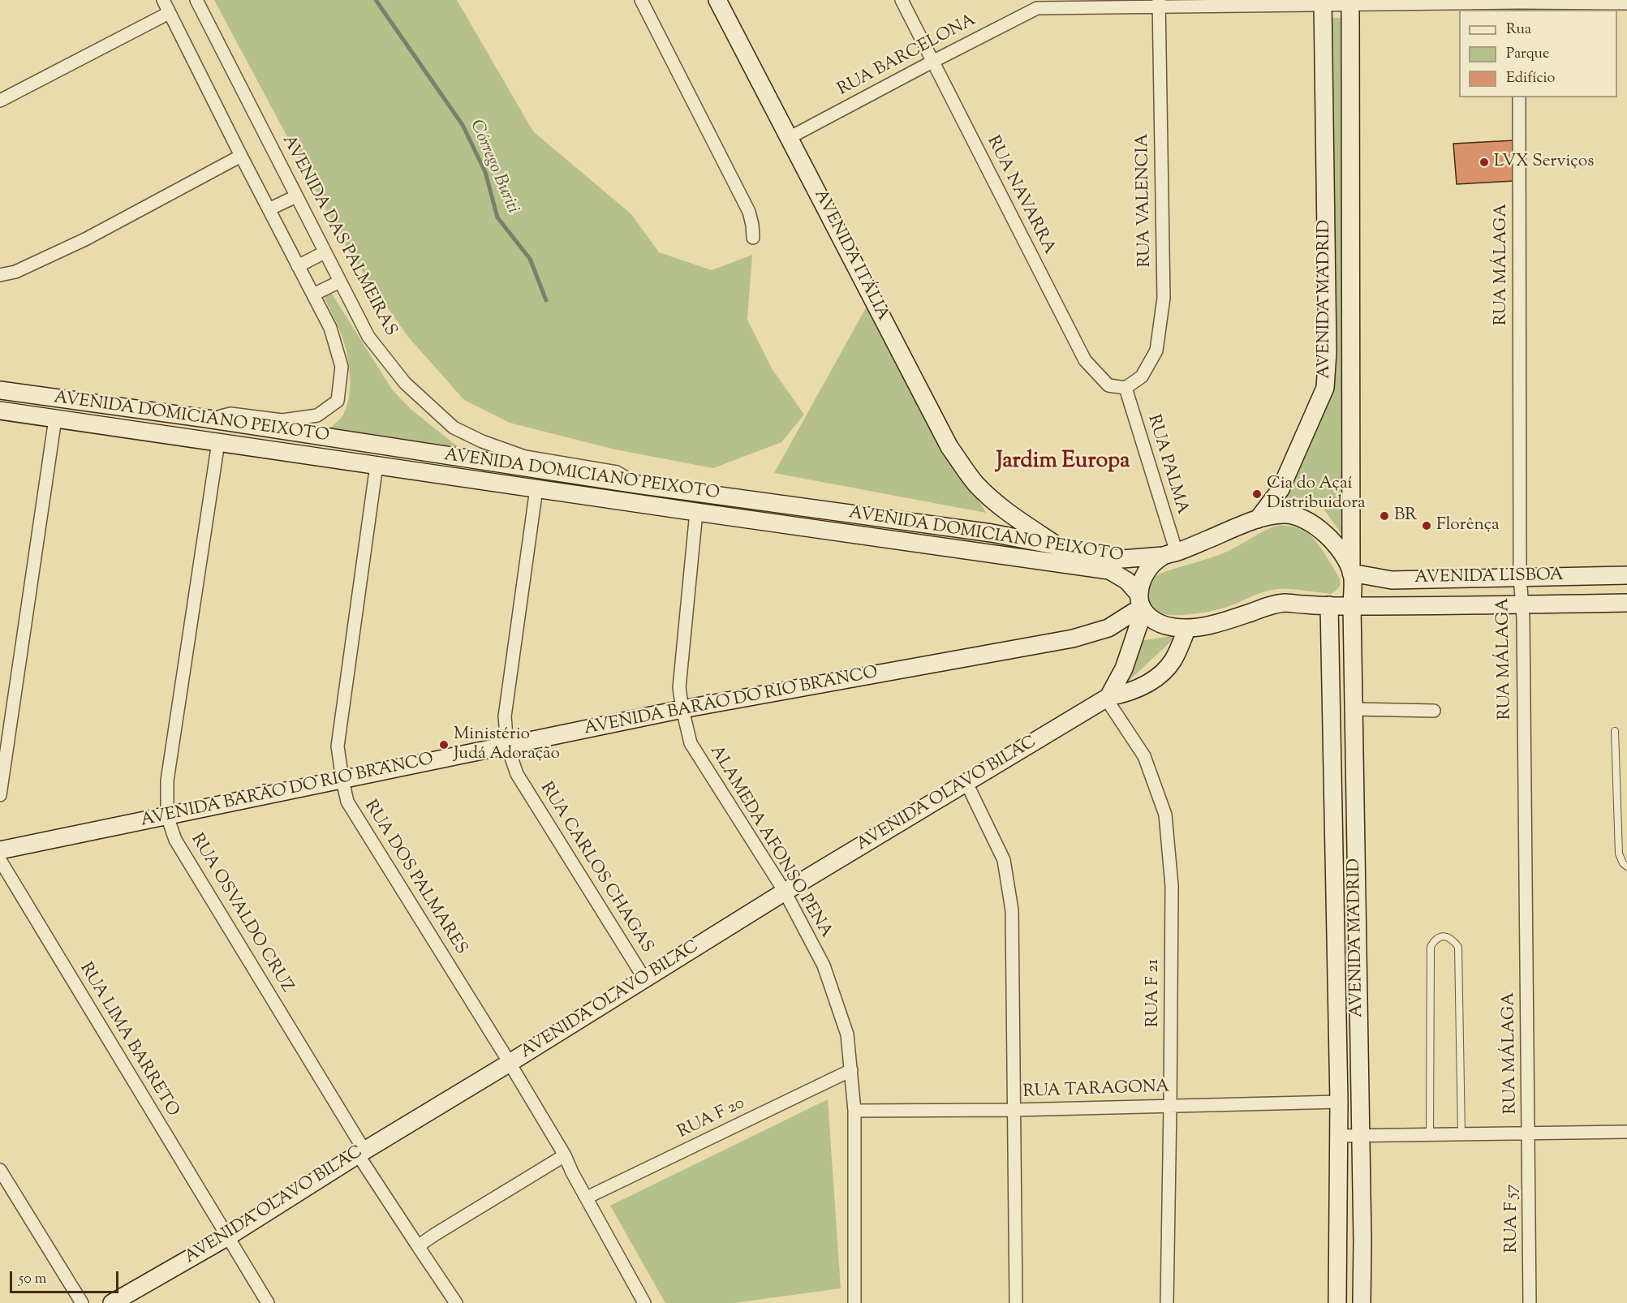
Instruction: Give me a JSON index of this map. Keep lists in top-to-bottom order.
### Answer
{
  "streets": {
    "main road": [
      "AVENIDA ITÁLIA",
      "AVENIDA MADRID",
      "AVENIDA DOMICIANO PEIXOTO",
      "AVENIDA LISBOA",
      "AVENIDA BARÃO DO RIO BRANCO",
      "AVENIDA OLAVO BILAC"
    ],
    "street": [
      "RUA BARCELONA",
      "RUA NAVARRA",
      "RUA VALENCIA",
      "AVENIDA DAS PALMEIRAS",
      "RUA MÁLAGA",
      "RUA PALMA",
      "ALAMEDA AFONSO PENA",
      "RUA CARLOS CHAGAS",
      "RUA DOS PALMARES",
      "RUA OSVALDO CRUZ",
      "RUA F 21",
      "RUA LIMA BARRETO",
      "RUA TARAGONA",
      "RUA F 20",
      "RUA F 57"
    ]
  },
  "crossings": [
    ["RUA BARCELONA", "RUA NAVARRA"],
    ["RUA BARCELONA", "RUA VALENCIA"],
    ["RUA BARCELONA", "AVENIDA ITÁLIA"],
    ["RUA BARCELONA", "AVENIDA MADRID"],
    ["RUA NAVARRA", "RUA VALENCIA"],
    ["RUA NAVARRA", "RUA PALMA"],
    ["RUA VALENCIA", "RUA PALMA"],
    ["AVENIDA DAS PALMEIRAS", "AVENIDA DOMICIANO PEIXOTO"],
    ["AVENIDA ITÁLIA", "AVENIDA DOMICIANO PEIXOTO"],
    ["RUA MÁLAGA", "AVENIDA LISBOA"],
    ["RUA MÁLAGA", "RUA F 57"],
    ["AVENIDA MADRID", "AVENIDA LISBOA"],
    ["AVENIDA MADRID", "RUA TARAGONA"],
    ["AVENIDA DOMICIANO PEIXOTO", "RUA PALMA"],
    ["AVENIDA DOMICIANO PEIXOTO", "AVENIDA LISBOA"],
    ["AVENIDA DOMICIANO PEIXOTO", "AVENIDA BARÃO DO RIO BRANCO"],
    ["AVENIDA DOMICIANO PEIXOTO", "AVENIDA OLAVO BILAC"],
    ["AVENIDA DOMICIANO PEIXOTO", "ALAMEDA AFONSO PENA"],
    ["AVENIDA DOMICIANO PEIXOTO", "RUA CARLOS CHAGAS"],
    ["AVENIDA DOMICIANO PEIXOTO", "RUA DOS PALMARES"],
    ["AVENIDA DOMICIANO PEIXOTO", "RUA OSVALDO CRUZ"],
    ["AVENIDA LISBOA", "AVENIDA OLAVO BILAC"],
    ["AVENIDA BARÃO DO RIO BRANCO", "ALAMEDA AFONSO PENA"],
    ["AVENIDA BARÃO DO RIO BRANCO", "RUA CARLOS CHAGAS"],
    ["AVENIDA BARÃO DO RIO BRANCO", "RUA DOS PALMARES"],
    ["AVENIDA BARÃO DO RIO BRANCO", "RUA OSVALDO CRUZ"],
    ["AVENIDA OLAVO BILAC", "ALAMEDA AFONSO PENA"],
    ["AVENIDA OLAVO BILAC", "RUA CARLOS CHAGAS"],
    ["AVENIDA OLAVO BILAC", "RUA DOS PALMARES"],
    ["AVENIDA OLAVO BILAC", "RUA OSVALDO CRUZ"],
    ["AVENIDA OLAVO BILAC", "RUA F 21"],
    ["AVENIDA OLAVO BILAC", "RUA LIMA BARRETO"],
    ["ALAMEDA AFONSO PENA", "RUA TARAGONA"],
    ["ALAMEDA AFONSO PENA", "RUA F 20"],
    ["RUA F 21", "RUA TARAGONA"]
  ],
  "districts": ["Jardim Europa"],
  "water": ["Córrego Buriti"],
  "places": [
    "LVX Serviços",
    "Cia do Açaí Distribuidora",
    "BR",
    "Florênça",
    "Ministério Judá Adoração"
  ],
  "legend": ["Rua", "Parque", "Edifício"],
  "scale_bar": "50 m"
}
